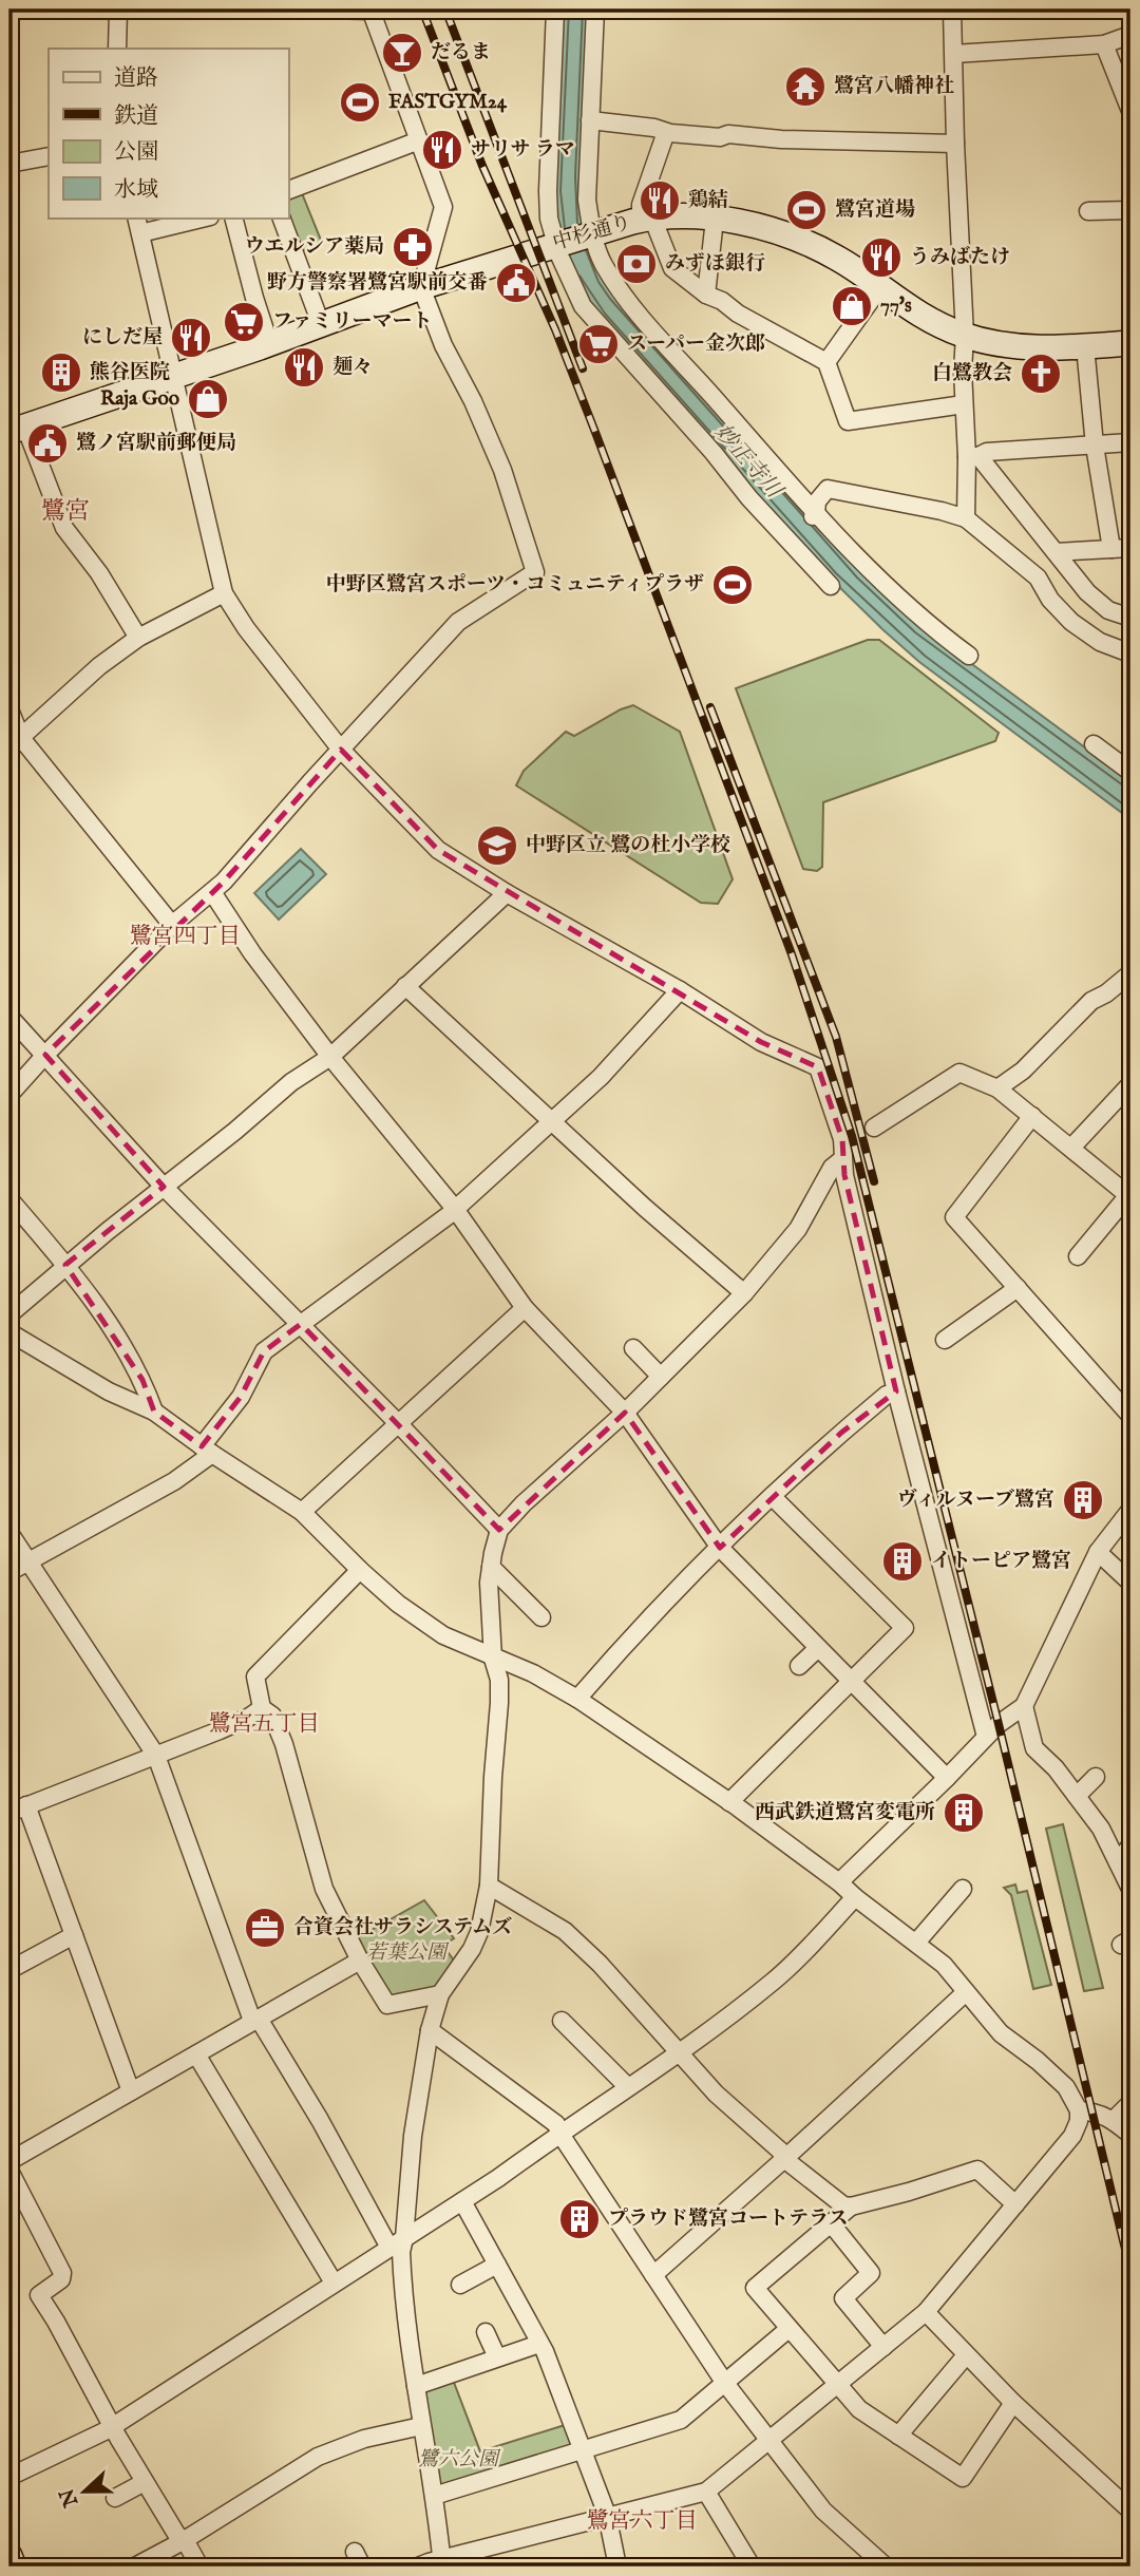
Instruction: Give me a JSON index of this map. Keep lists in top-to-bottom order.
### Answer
{
  "streets": {
    "main road": ["中杉通り"]
  },
  "districts": [
    "鷺宮",
    "鷺宮四丁目",
    "鷺宮五丁目",
    "鷺宮六丁目"
  ],
  "water": ["妙正寺川"],
  "parks": ["若葉公園", "鷺六公園"],
  "places": {
    "bar": ["だるま"],
    "temple": ["鷺宮八幡神社"],
    "sports": ["FASTGYM24", "鷺宮道場", "中野区鷺宮スポーツ・コミュニティプラザ"],
    "restaurant": [
      "サリサ ラマ",
      "鶏結",
      "うみばたけ",
      "にしだ屋",
      "麺々"
    ],
    "pharmacy": ["ウエルシア薬局"],
    "bank": ["みずほ銀行"],
    "public building": ["野方警察署鷺宮駅前交番", "鷺ノ宮駅前郵便局"],
    "shop": ["77's", "Raja Goo"],
    "supermarket": ["ファミリーマート", "スーパー金次郎"],
    "building": [
      "熊谷医院",
      "ヴィルヌーブ鷺宮",
      "イトーピア鷺宮",
      "西武鉄道鷺宮変電所",
      "プラウド鷺宮コートテラス"
    ],
    "church": ["白鷺教会"],
    "school or university": ["中野区立 鷺の杜小学校"],
    "office": ["合資会社サラシステムズ"]
  },
  "legend": [
    "道路",
    "鉄道",
    "公園",
    "水域"
  ],
  "north": "left"
}
